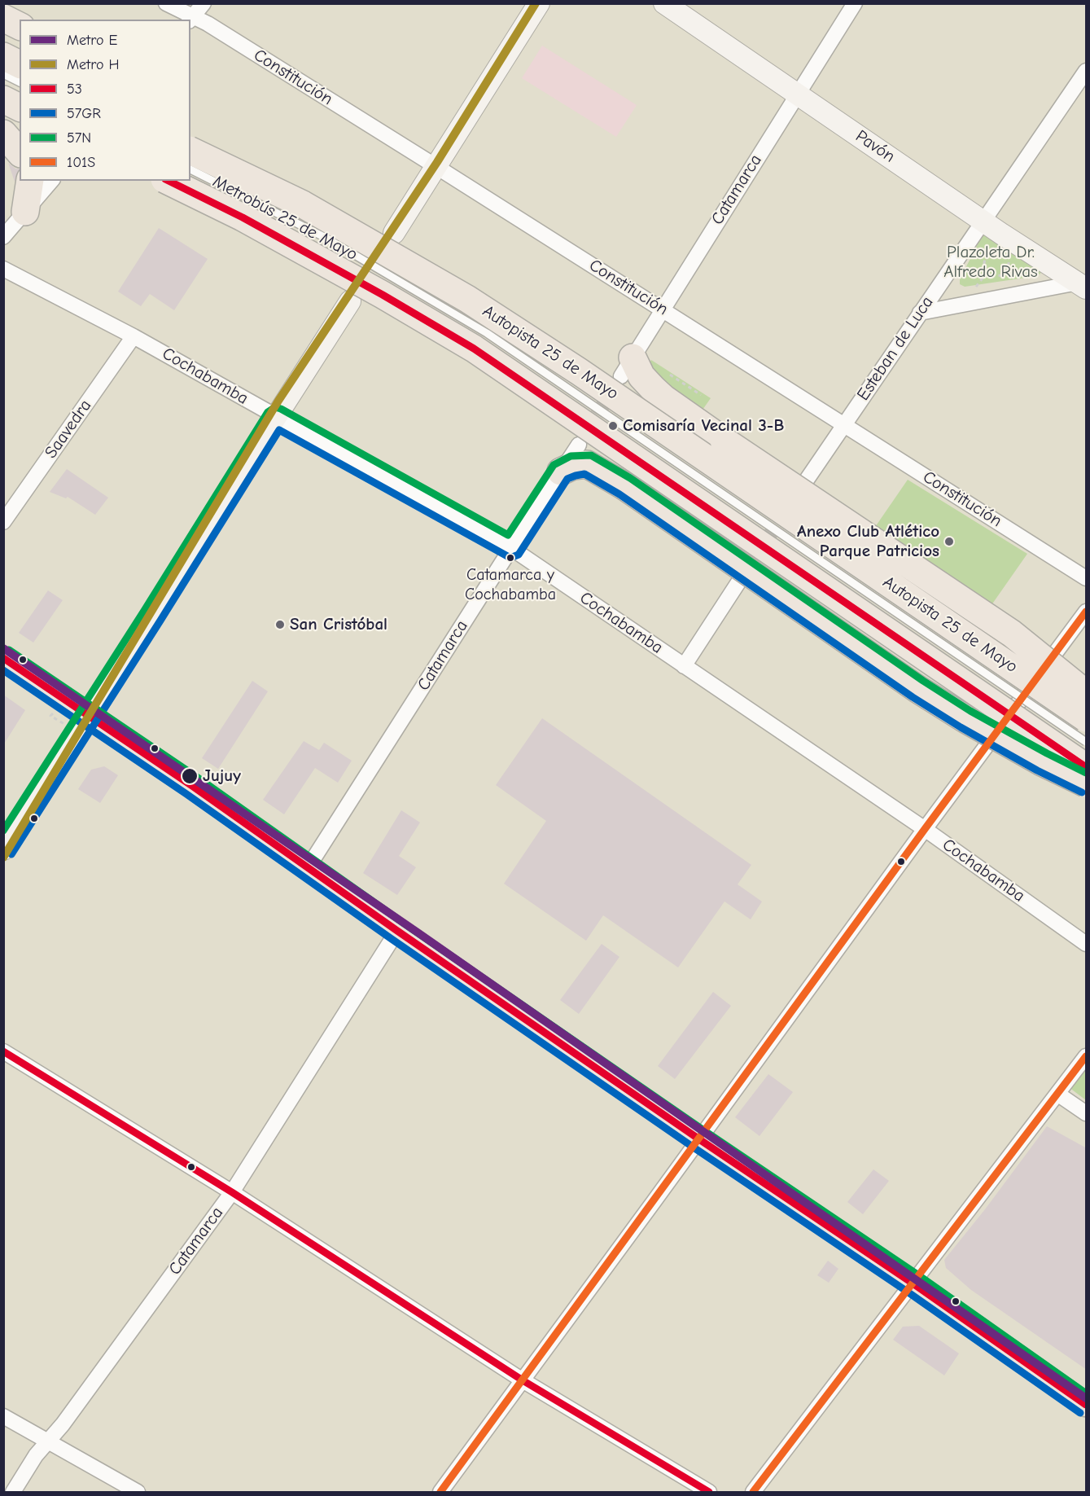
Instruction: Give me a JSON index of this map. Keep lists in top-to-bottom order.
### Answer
{
  "streets": {
    "highway": ["Autopista 25 de Mayo"],
    "main road": ["Pavón"],
    "street": [
      "Constitución",
      "Catamarca",
      "Esteban de Luca",
      "Cochabamba",
      "Saavedra"
    ],
    "lane": ["Metrobús 25 de Mayo"]
  },
  "crossings": [
    ["Constitución", "Catamarca"],
    ["Constitución", "Esteban de Luca"],
    ["Pavón", "Catamarca"],
    ["Pavón", "Esteban de Luca"],
    ["Catamarca", "Cochabamba"],
    ["Cochabamba", "Saavedra"]
  ],
  "parks": ["Plazoleta Dr. Alfredo Rivas"],
  "places": [
    "Comisaría Vecinal 3-B",
    "Anexo Club Atlético Parque Patricios",
    "Catamarca y Cochabamba",
    "San Cristóbal",
    "Jujuy"
  ],
  "lines": [
    "metro line H",
    "transit line 53",
    "transit line 57N",
    "transit line 57GR",
    "transit line 101S",
    "metro line E"
  ],
  "legend": [
    "Metro E",
    "Metro H",
    "53",
    "57GR",
    "57N",
    "101S"
  ]
}
